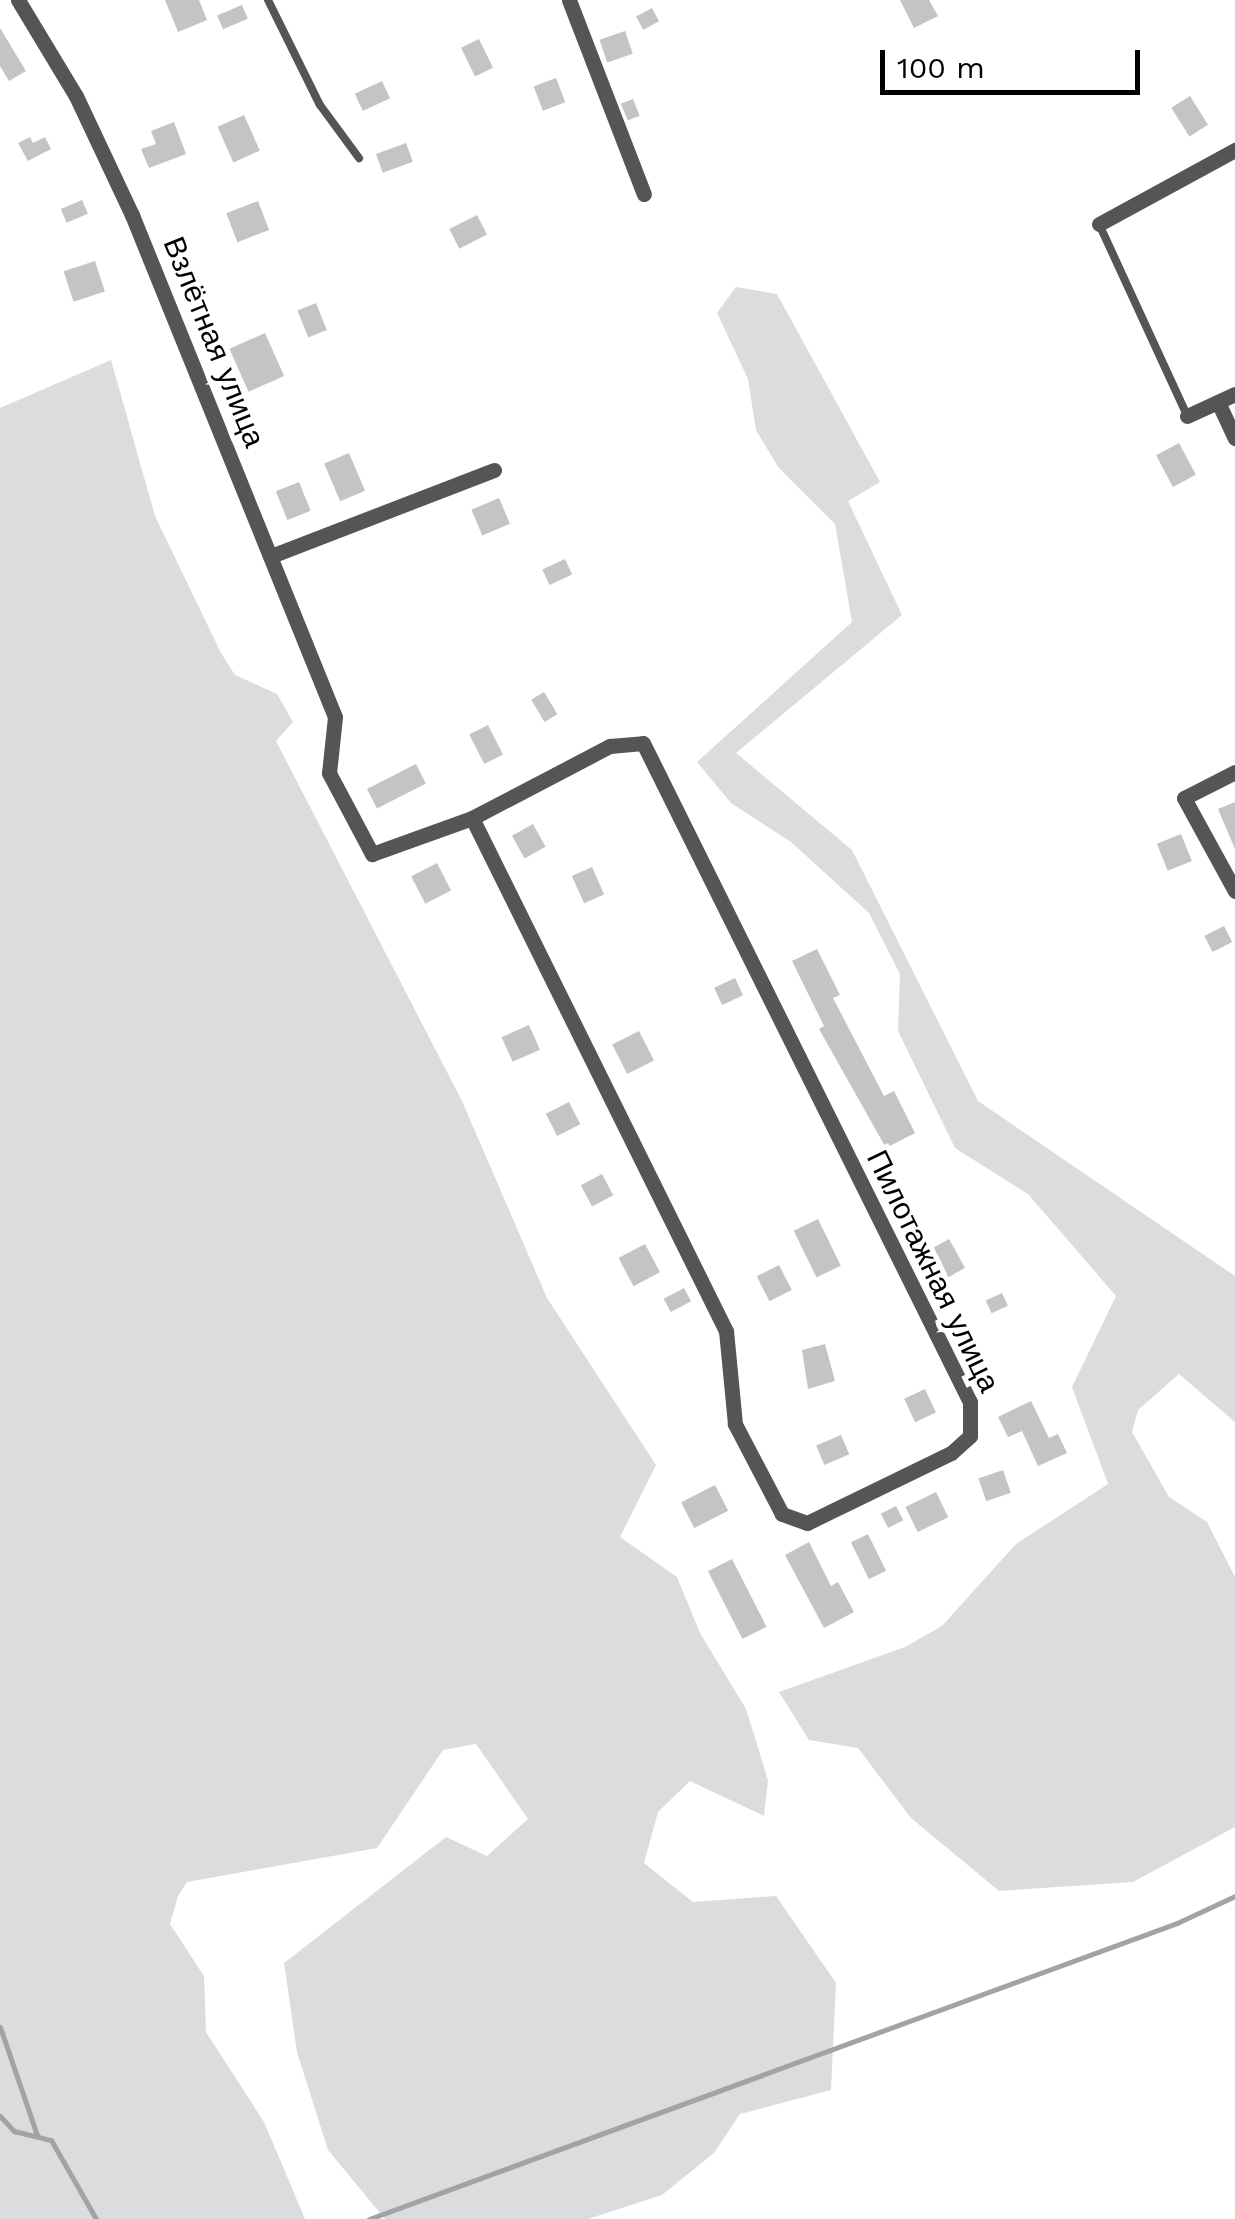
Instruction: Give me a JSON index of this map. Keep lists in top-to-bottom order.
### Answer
{
  "streets": {
    "street": ["Взлётная улица", "Пилотажная улица"]
  },
  "crossings": [
    ["Взлётная улица", "Пилотажная улица"]
  ],
  "scale_bar": "100 m"
}
